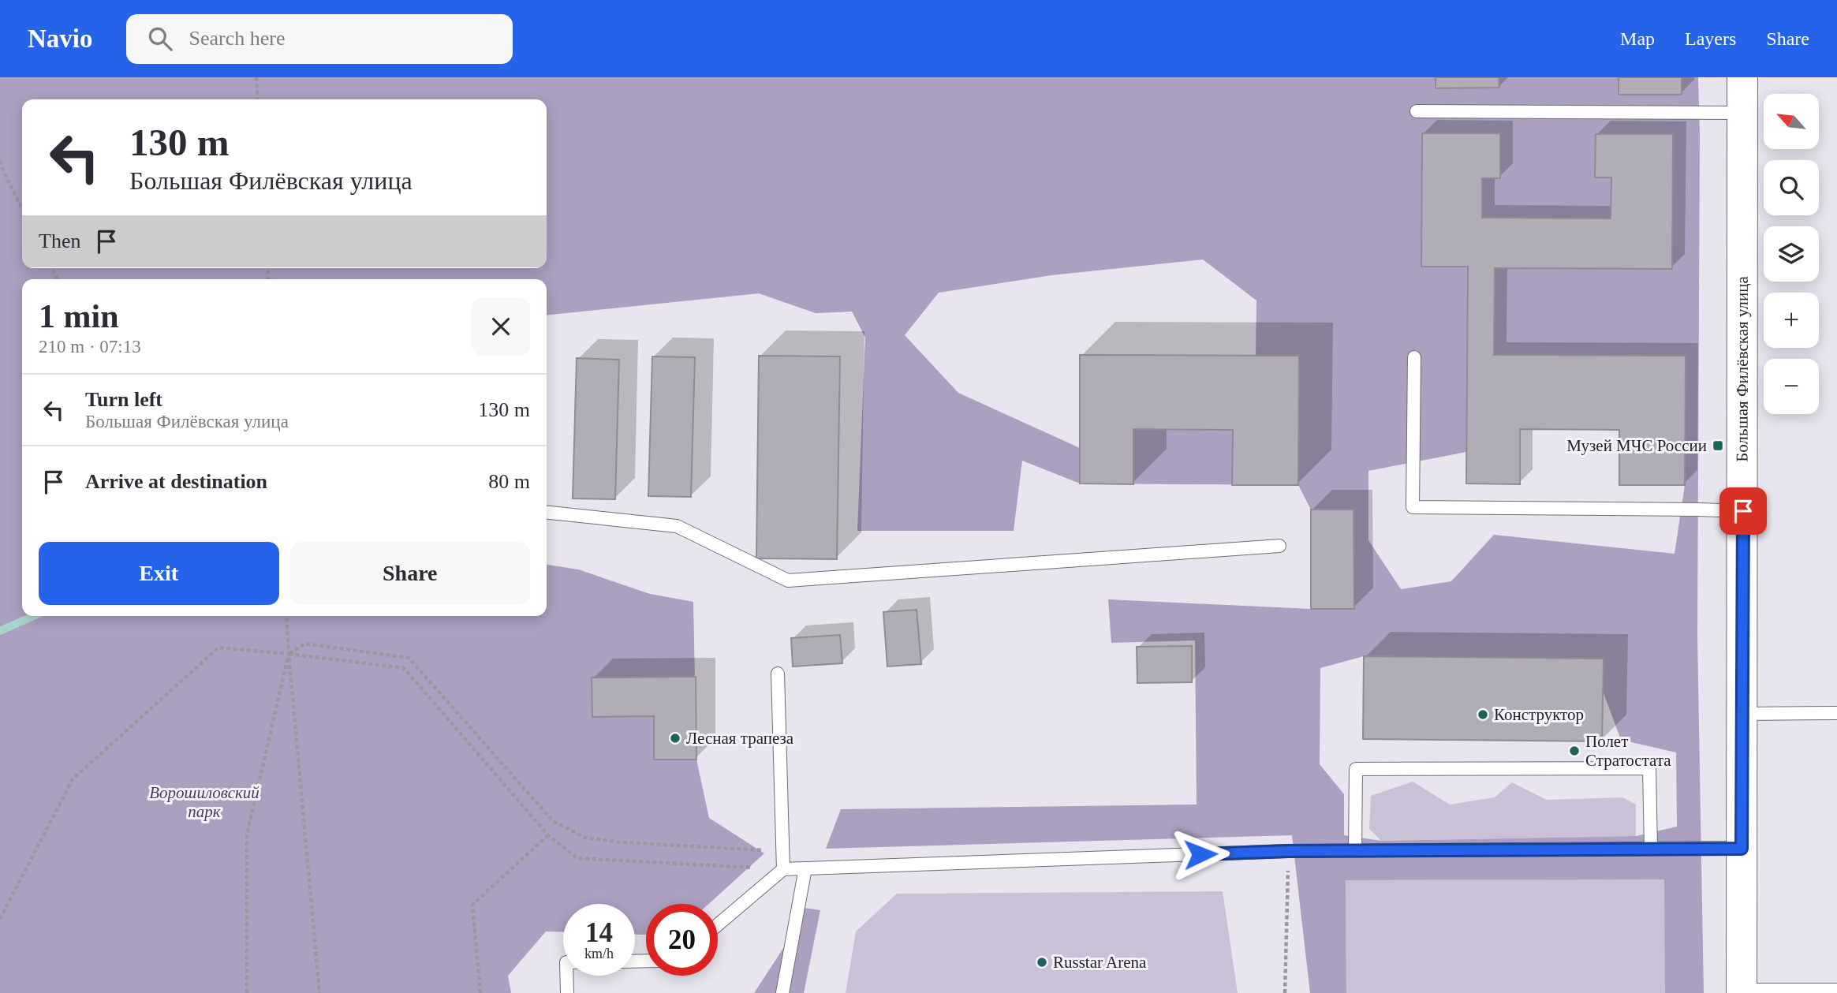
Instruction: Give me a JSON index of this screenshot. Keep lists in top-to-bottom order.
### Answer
{
  "streets": {
    "street": ["Большая Филёвская улица"]
  },
  "parks": ["Ворошиловский парк"],
  "places": {
    "transit": ["Музей МЧС России"],
    "other": [
      "Конструктор",
      "Лесная трапеза",
      "Полет Стратостата",
      "Russtar Arena"
    ]
  },
  "north": "top left",
  "page": {
    "header": "Navio",
    "search": "Search here",
    "nav": ["Map", "Layers", "Share"],
    "map_buttons": ["+", "−"],
    "turn": ["130 m", "Большая Филёвская улица"],
    "then": "Then",
    "heading": ["1 min", "210 m · 07:13"],
    "list": [
      {
        "name": "Turn left",
        "note": "Большая Филёвская улица",
        "value": "130 m"
      },
      {
        "name": "Arrive at destination",
        "value": "80 m"
      }
    ],
    "buttons": ["Exit", "Share"],
    "speed": "14 km/h",
    "limit": "20"
  }
}
